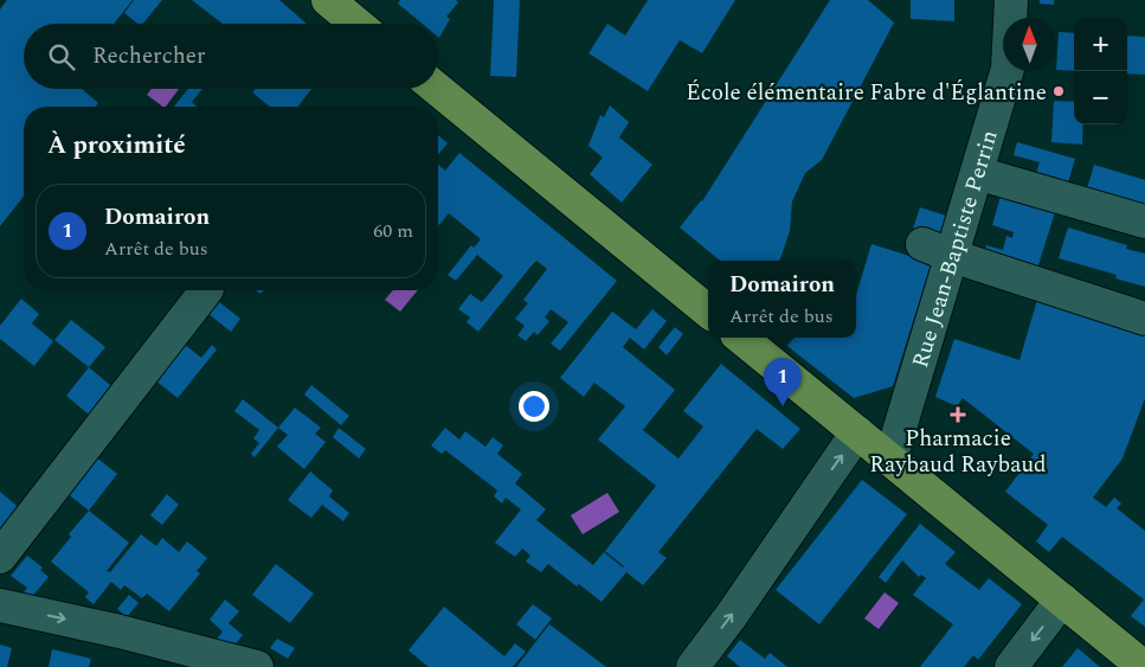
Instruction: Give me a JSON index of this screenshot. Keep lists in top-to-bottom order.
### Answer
{
  "streets": {
    "street": ["Rue Jean-Baptiste Perrin"]
  },
  "places": {
    "other": ["École élémentaire Fabre d'Églantine"],
    "health": ["Pharmacie Raybaud Raybaud"]
  },
  "north": "top",
  "page": {
    "map_buttons": ["+", "−"],
    "search": "Rechercher",
    "heading": "À proximité",
    "list": [
      {
        "mark": "1",
        "name": "Domairon",
        "note": "Arrêt de bus",
        "value": "60 m"
      }
    ],
    "popup": ["Domairon", "Arrêt de bus"],
    "pins": "1"
  }
}
